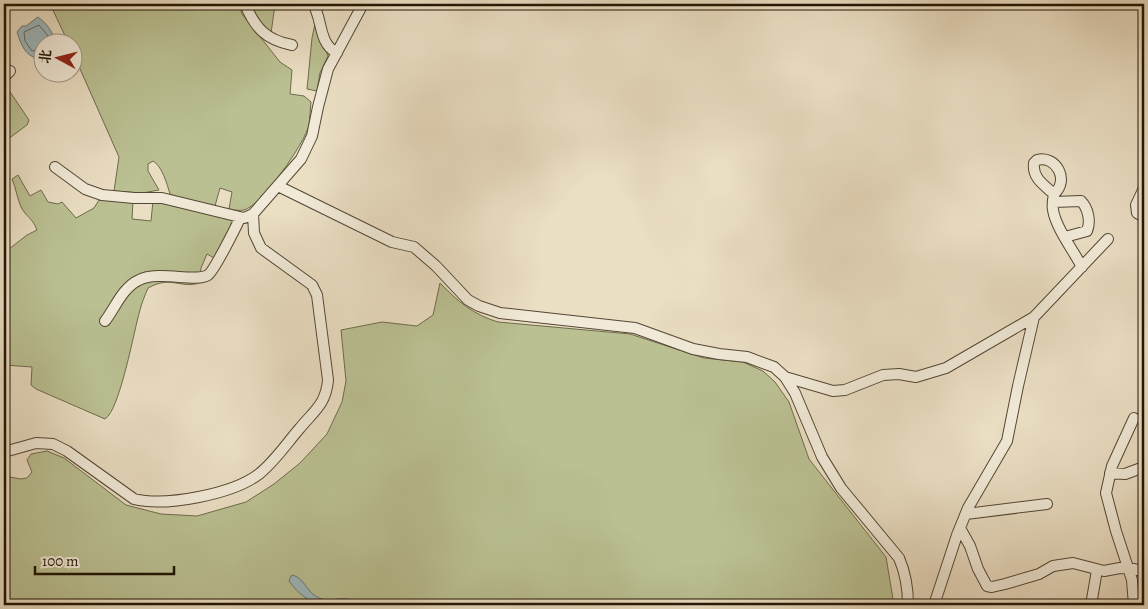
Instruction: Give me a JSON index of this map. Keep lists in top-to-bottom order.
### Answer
{
  "scale_bar": "100 m",
  "north": "left"
}
